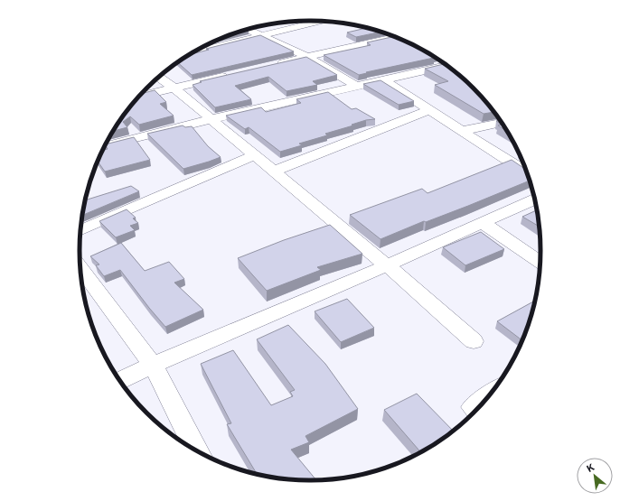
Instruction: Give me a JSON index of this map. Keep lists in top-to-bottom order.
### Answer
{
  "north": "top left"
}
